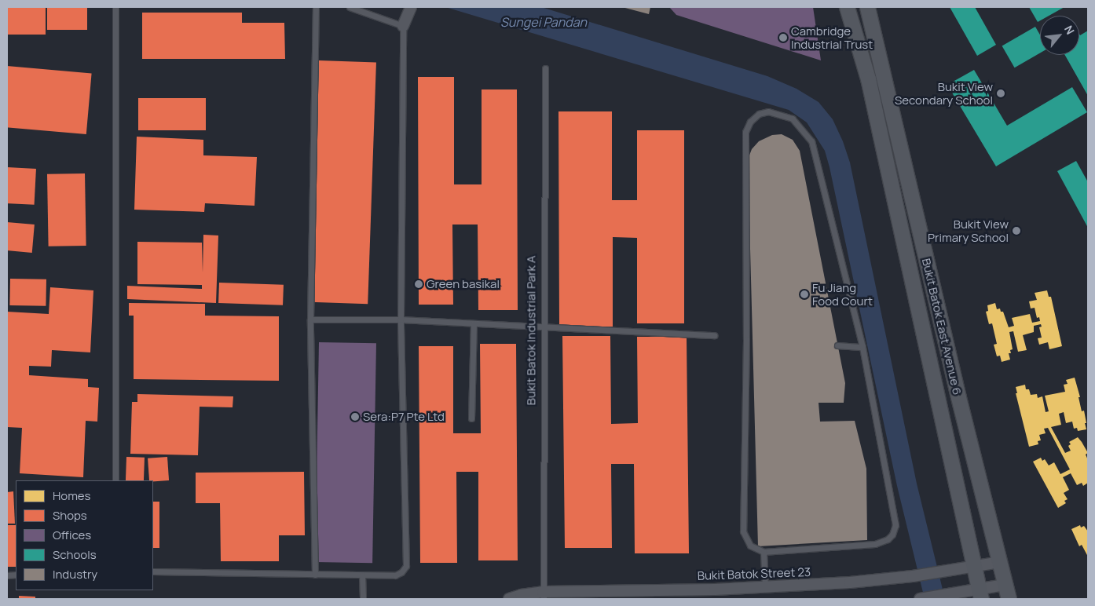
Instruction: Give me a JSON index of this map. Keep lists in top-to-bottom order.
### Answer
{
  "streets": {
    "main road": ["Bukit Batok East Avenue 6"],
    "street": ["Bukit Batok Street 23"],
    "lane": ["Bukit Batok Industrial Park A"]
  },
  "crossings": [
    ["Bukit Batok East Avenue 6", "Bukit Batok Street 23"],
    ["Bukit Batok Industrial Park A", "Bukit Batok Street 23"]
  ],
  "water": ["Sungei Pandan"],
  "places": [
    "Cambridge Industrial Trust",
    "Bukit View Secondary School",
    "Bukit View Primary School",
    "Green basikal",
    "Fu Jiang Food Court",
    "Sera:P7 Pte Ltd"
  ],
  "legend": [
    "Homes",
    "Shops",
    "Offices",
    "Schools",
    "Industry"
  ],
  "north": "top right"
}
